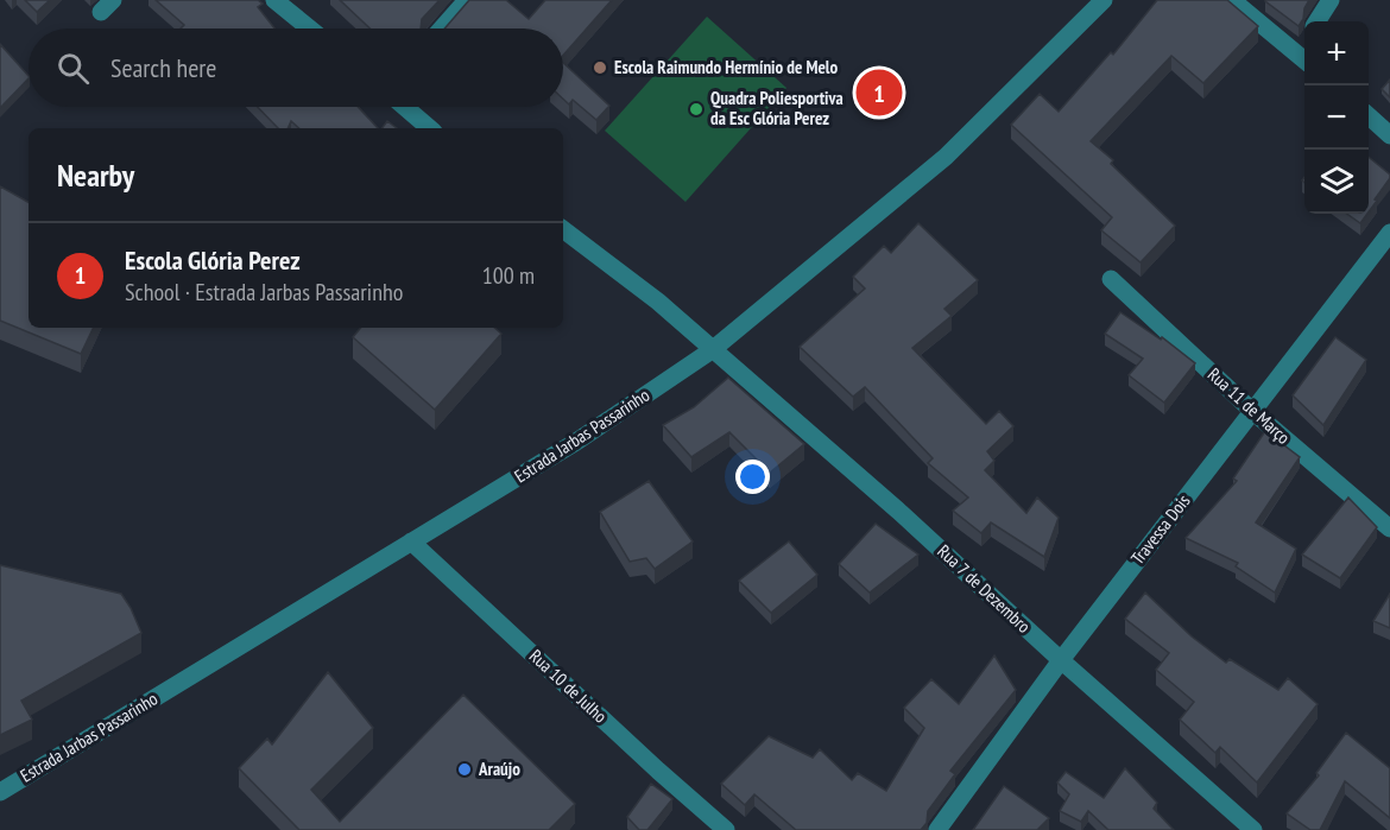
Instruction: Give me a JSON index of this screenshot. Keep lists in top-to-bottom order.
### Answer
{
  "streets": {
    "street": [
      "Rua 11 de Março",
      "Estrada Jarbas Passarinho",
      "Travessa Dois",
      "Rua 7 de Dezembro",
      "Rua 10 de Julho"
    ]
  },
  "crossings": [
    ["Rua 11 de Março", "Travessa Dois"],
    ["Estrada Jarbas Passarinho", "Rua 7 de Dezembro"],
    ["Estrada Jarbas Passarinho", "Rua 10 de Julho"],
    ["Travessa Dois", "Rua 7 de Dezembro"]
  ],
  "places": ["Escola Raimundo Hermínio de Melo", "Quadra Poliesportiva da Esc Glória Perez", "Araújo"],
  "page": {
    "map_buttons": ["+", "−"],
    "search": "Search here",
    "pins": "1",
    "heading": "Nearby",
    "list": [
      {
        "mark": "1",
        "name": "Escola Glória Perez",
        "note": "School · Estrada Jarbas Passarinho",
        "value": "100 m"
      }
    ]
  }
}
